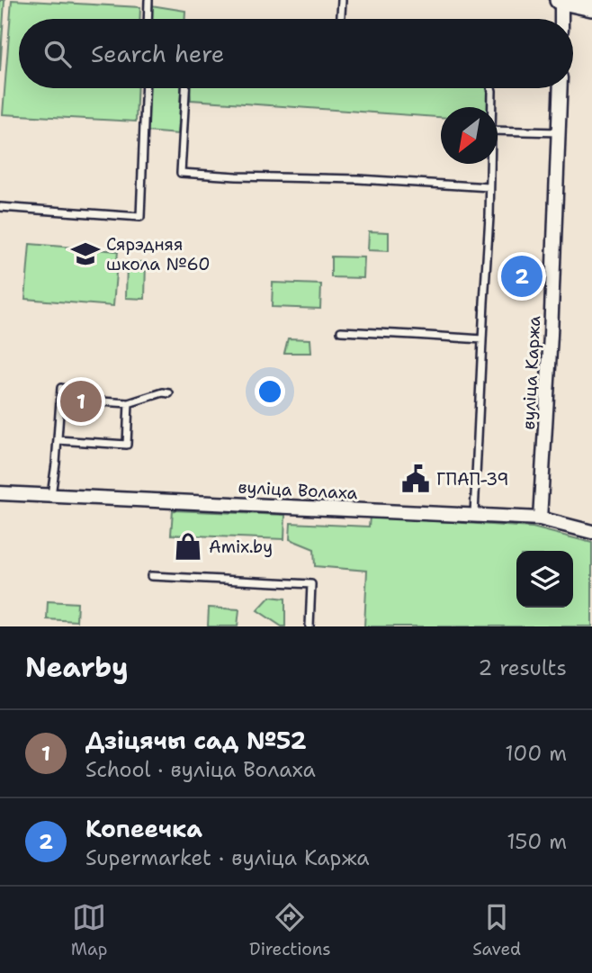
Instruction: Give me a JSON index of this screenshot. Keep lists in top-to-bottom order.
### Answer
{
  "streets": {
    "street": ["вуліца Каржа", "вуліца Волаха"]
  },
  "crossings": [
    ["вуліца Каржа", "вуліца Волаха"]
  ],
  "places": {
    "school or university": ["Сярэдняя школа №60"],
    "public building": ["ГПАП-39"],
    "shop": ["Amix.by"]
  },
  "north": "bottom left",
  "page": {
    "search": "Search here",
    "pins": ["2", "1"],
    "heading": ["Nearby", "2 results"],
    "list": [
      {
        "mark": "1",
        "name": "Дзіцячы сад №52",
        "note": "School · вуліца Волаха",
        "value": "100 m"
      },
      {
        "mark": "2",
        "name": "Копеечка",
        "note": "Supermarket · вуліца Каржа",
        "value": "150 m"
      }
    ],
    "nav": ["Map", "Directions", "Saved"]
  }
}
